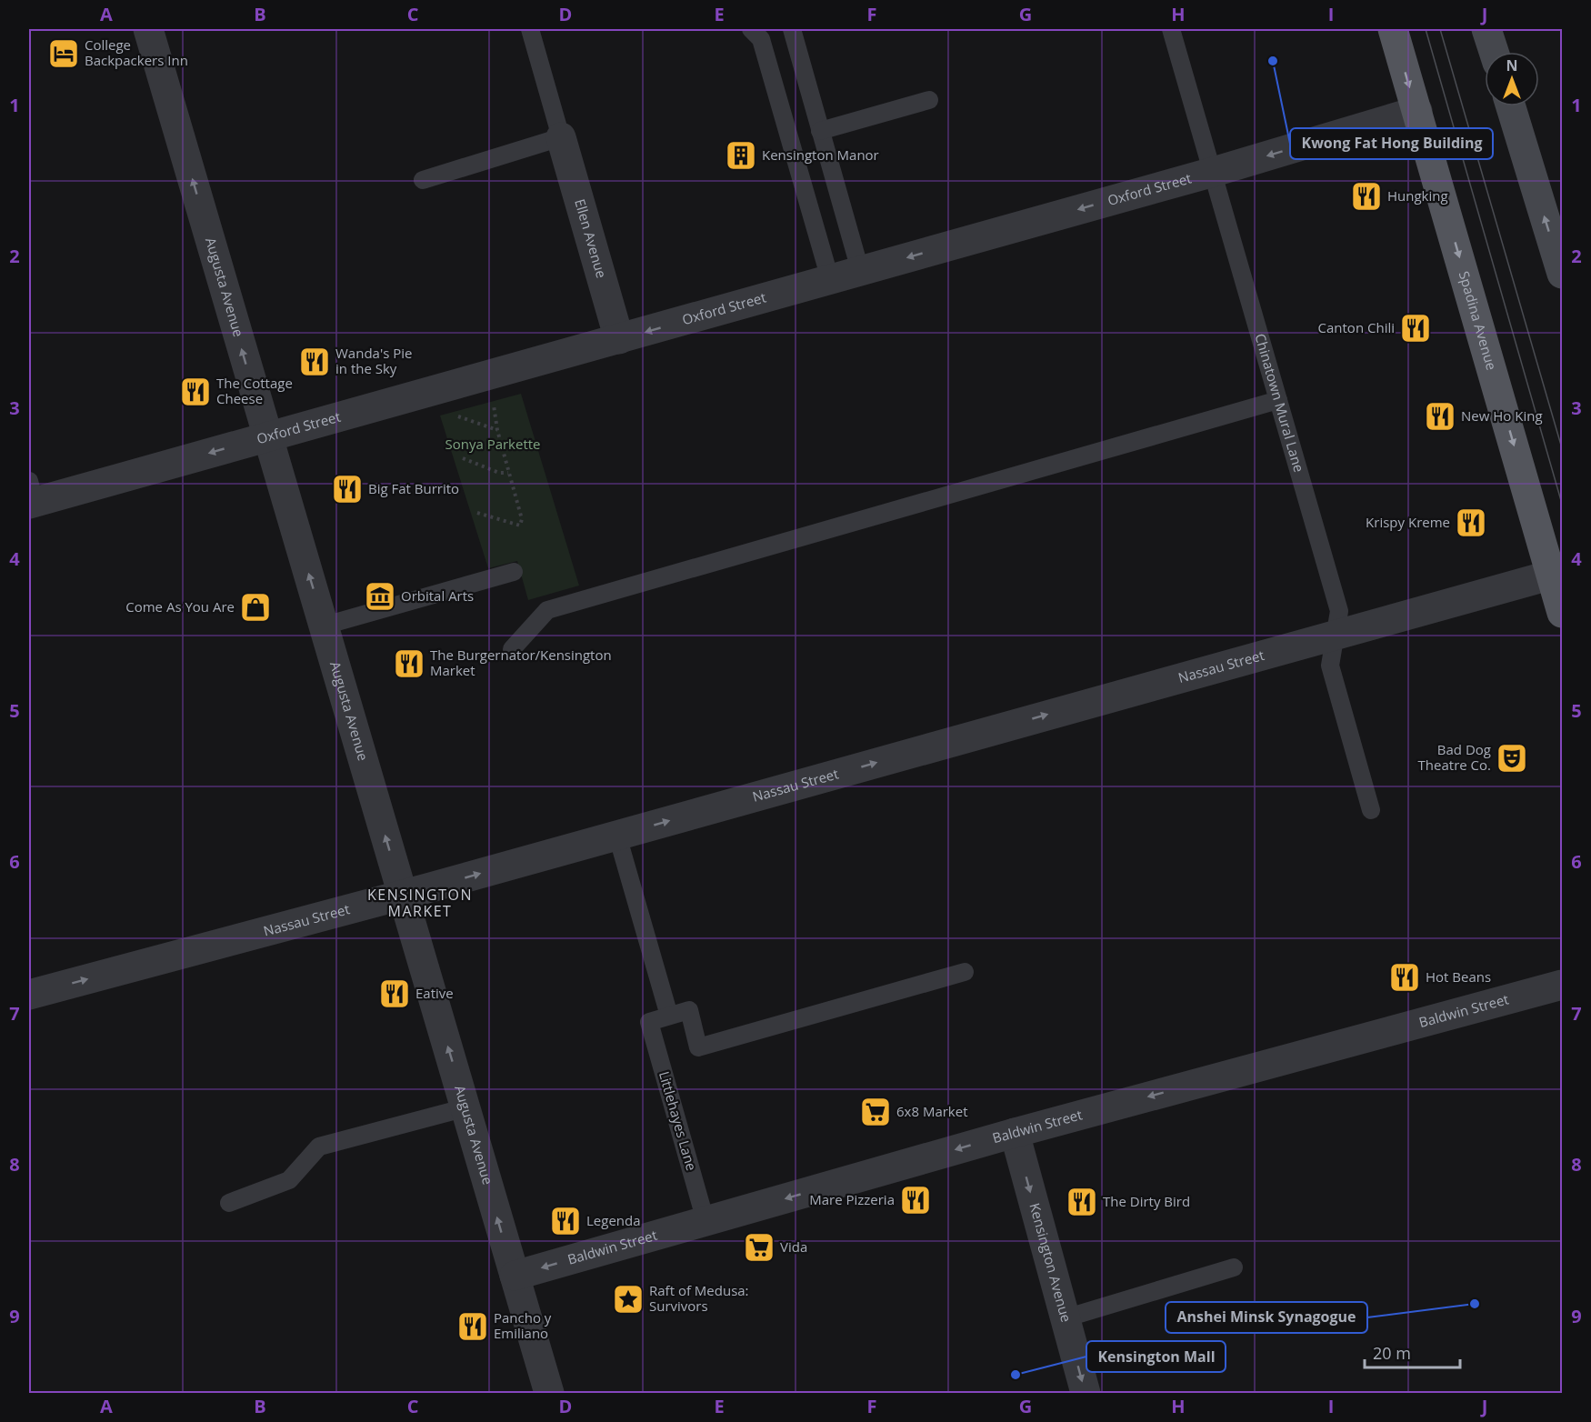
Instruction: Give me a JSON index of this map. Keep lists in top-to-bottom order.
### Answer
{
  "streets": {
    "main road": ["Spadina Avenue"],
    "street": [
      "Oxford Street",
      "Ellen Avenue",
      "Augusta Avenue",
      "Nassau Street",
      "Baldwin Street",
      "Kensington Avenue"
    ],
    "lane": ["Chinatown Mural Lane", "Littlehayes Lane"]
  },
  "crossings": [
    ["Oxford Street", "Ellen Avenue"],
    ["Oxford Street", "Augusta Avenue"],
    ["Oxford Street", "Spadina Avenue"],
    ["Oxford Street", "Chinatown Mural Lane"],
    ["Augusta Avenue", "Nassau Street"],
    ["Augusta Avenue", "Baldwin Street"],
    ["Spadina Avenue", "Nassau Street"],
    ["Chinatown Mural Lane", "Nassau Street"],
    ["Baldwin Street", "Littlehayes Lane"],
    ["Baldwin Street", "Kensington Avenue"]
  ],
  "one_way": [
    "Oxford Street",
    "Augusta Avenue",
    "Nassau Street",
    "Baldwin Street",
    "Kensington Avenue"
  ],
  "districts": ["KENSINGTON MARKET"],
  "parks": ["Sonya Parkette"],
  "places": {
    "hotel": ["College Backpackers Inn"],
    "other": ["Kwong Fat Hong Building", "Anshei Minsk Synagogue", "Kensington Mall"],
    "building": ["Kensington Manor"],
    "restaurant": [
      "Hungking",
      "Canton Chili",
      "Wanda's Pie in the Sky",
      "The Cottage Cheese",
      "New Ho King",
      "Big Fat Burrito",
      "Krispy Kreme",
      "The Burgernator/Kensington Market",
      "Hot Beans",
      "Eative",
      "Mare Pizzeria",
      "The Dirty Bird",
      "Legenda",
      "Pancho y Emiliano"
    ],
    "museum": ["Orbital Arts"],
    "shop": ["Come As You Are"],
    "theatre": ["Bad Dog Theatre Co."],
    "supermarket": ["6x8 Market", "Vida"],
    "place": ["Raft of Medusa: Survivors"]
  },
  "scale_bar": "20 m",
  "north": "top",
  "grid": {
    "columns": [
      "A",
      "B",
      "C",
      "D",
      "E",
      "F",
      "G",
      "H",
      "I",
      "J"
    ],
    "rows": [
      "1",
      "2",
      "3",
      "4",
      "5",
      "6",
      "7",
      "8",
      "9"
    ]
  }
}
